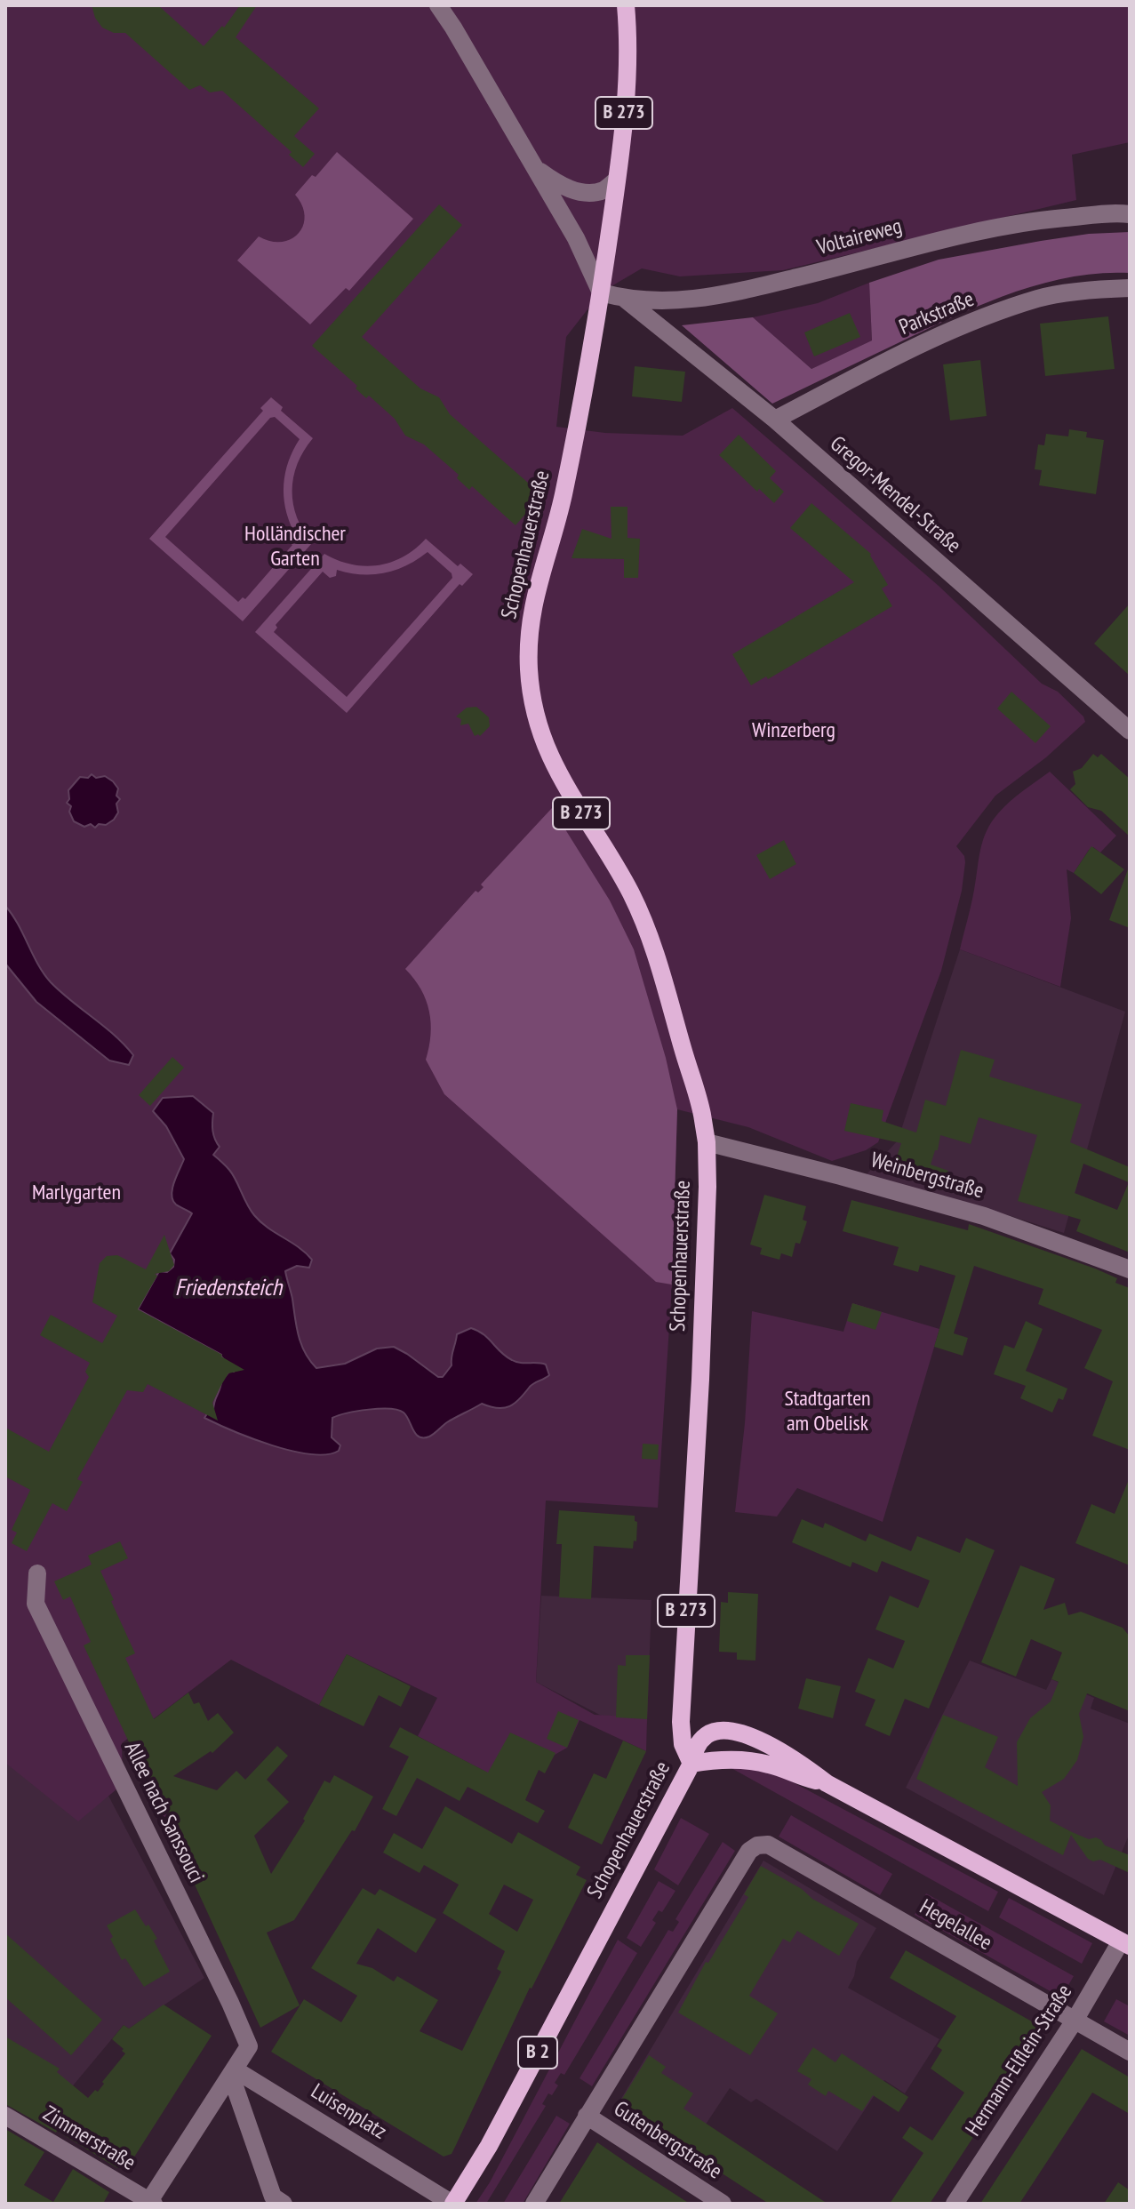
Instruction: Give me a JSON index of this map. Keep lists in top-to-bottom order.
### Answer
{
  "streets": {
    "main road": ["B 273", "Schopenhauerstraße", "B 2"],
    "street": [
      "Voltaireweg",
      "Parkstraße",
      "Gregor-Mendel-Straße",
      "Weinbergstraße",
      "Allee nach Sanssouci",
      "Hegelallee",
      "Hermann-Elflein-Straße",
      "Luisenplatz",
      "Zimmerstraße",
      "Gutenbergstraße"
    ]
  },
  "crossings": [
    ["B 273", "Voltaireweg"],
    ["B 273", "Schopenhauerstraße"],
    ["Voltaireweg", "Gregor-Mendel-Straße"],
    ["Voltaireweg", "Schopenhauerstraße"],
    ["Parkstraße", "Gregor-Mendel-Straße"],
    ["Schopenhauerstraße", "Weinbergstraße"],
    ["Schopenhauerstraße", "B 2"],
    ["Schopenhauerstraße", "Luisenplatz"],
    ["Allee nach Sanssouci", "Luisenplatz"],
    ["Hegelallee", "Hermann-Elflein-Straße"],
    ["Hegelallee", "Gutenbergstraße"],
    ["B 2", "Hermann-Elflein-Straße"]
  ],
  "water": ["Friedensteich"],
  "parks": [
    "Holländischer Garten",
    "Winzerberg",
    "Marlygarten",
    "Stadtgarten am Obelisk"
  ]
}
